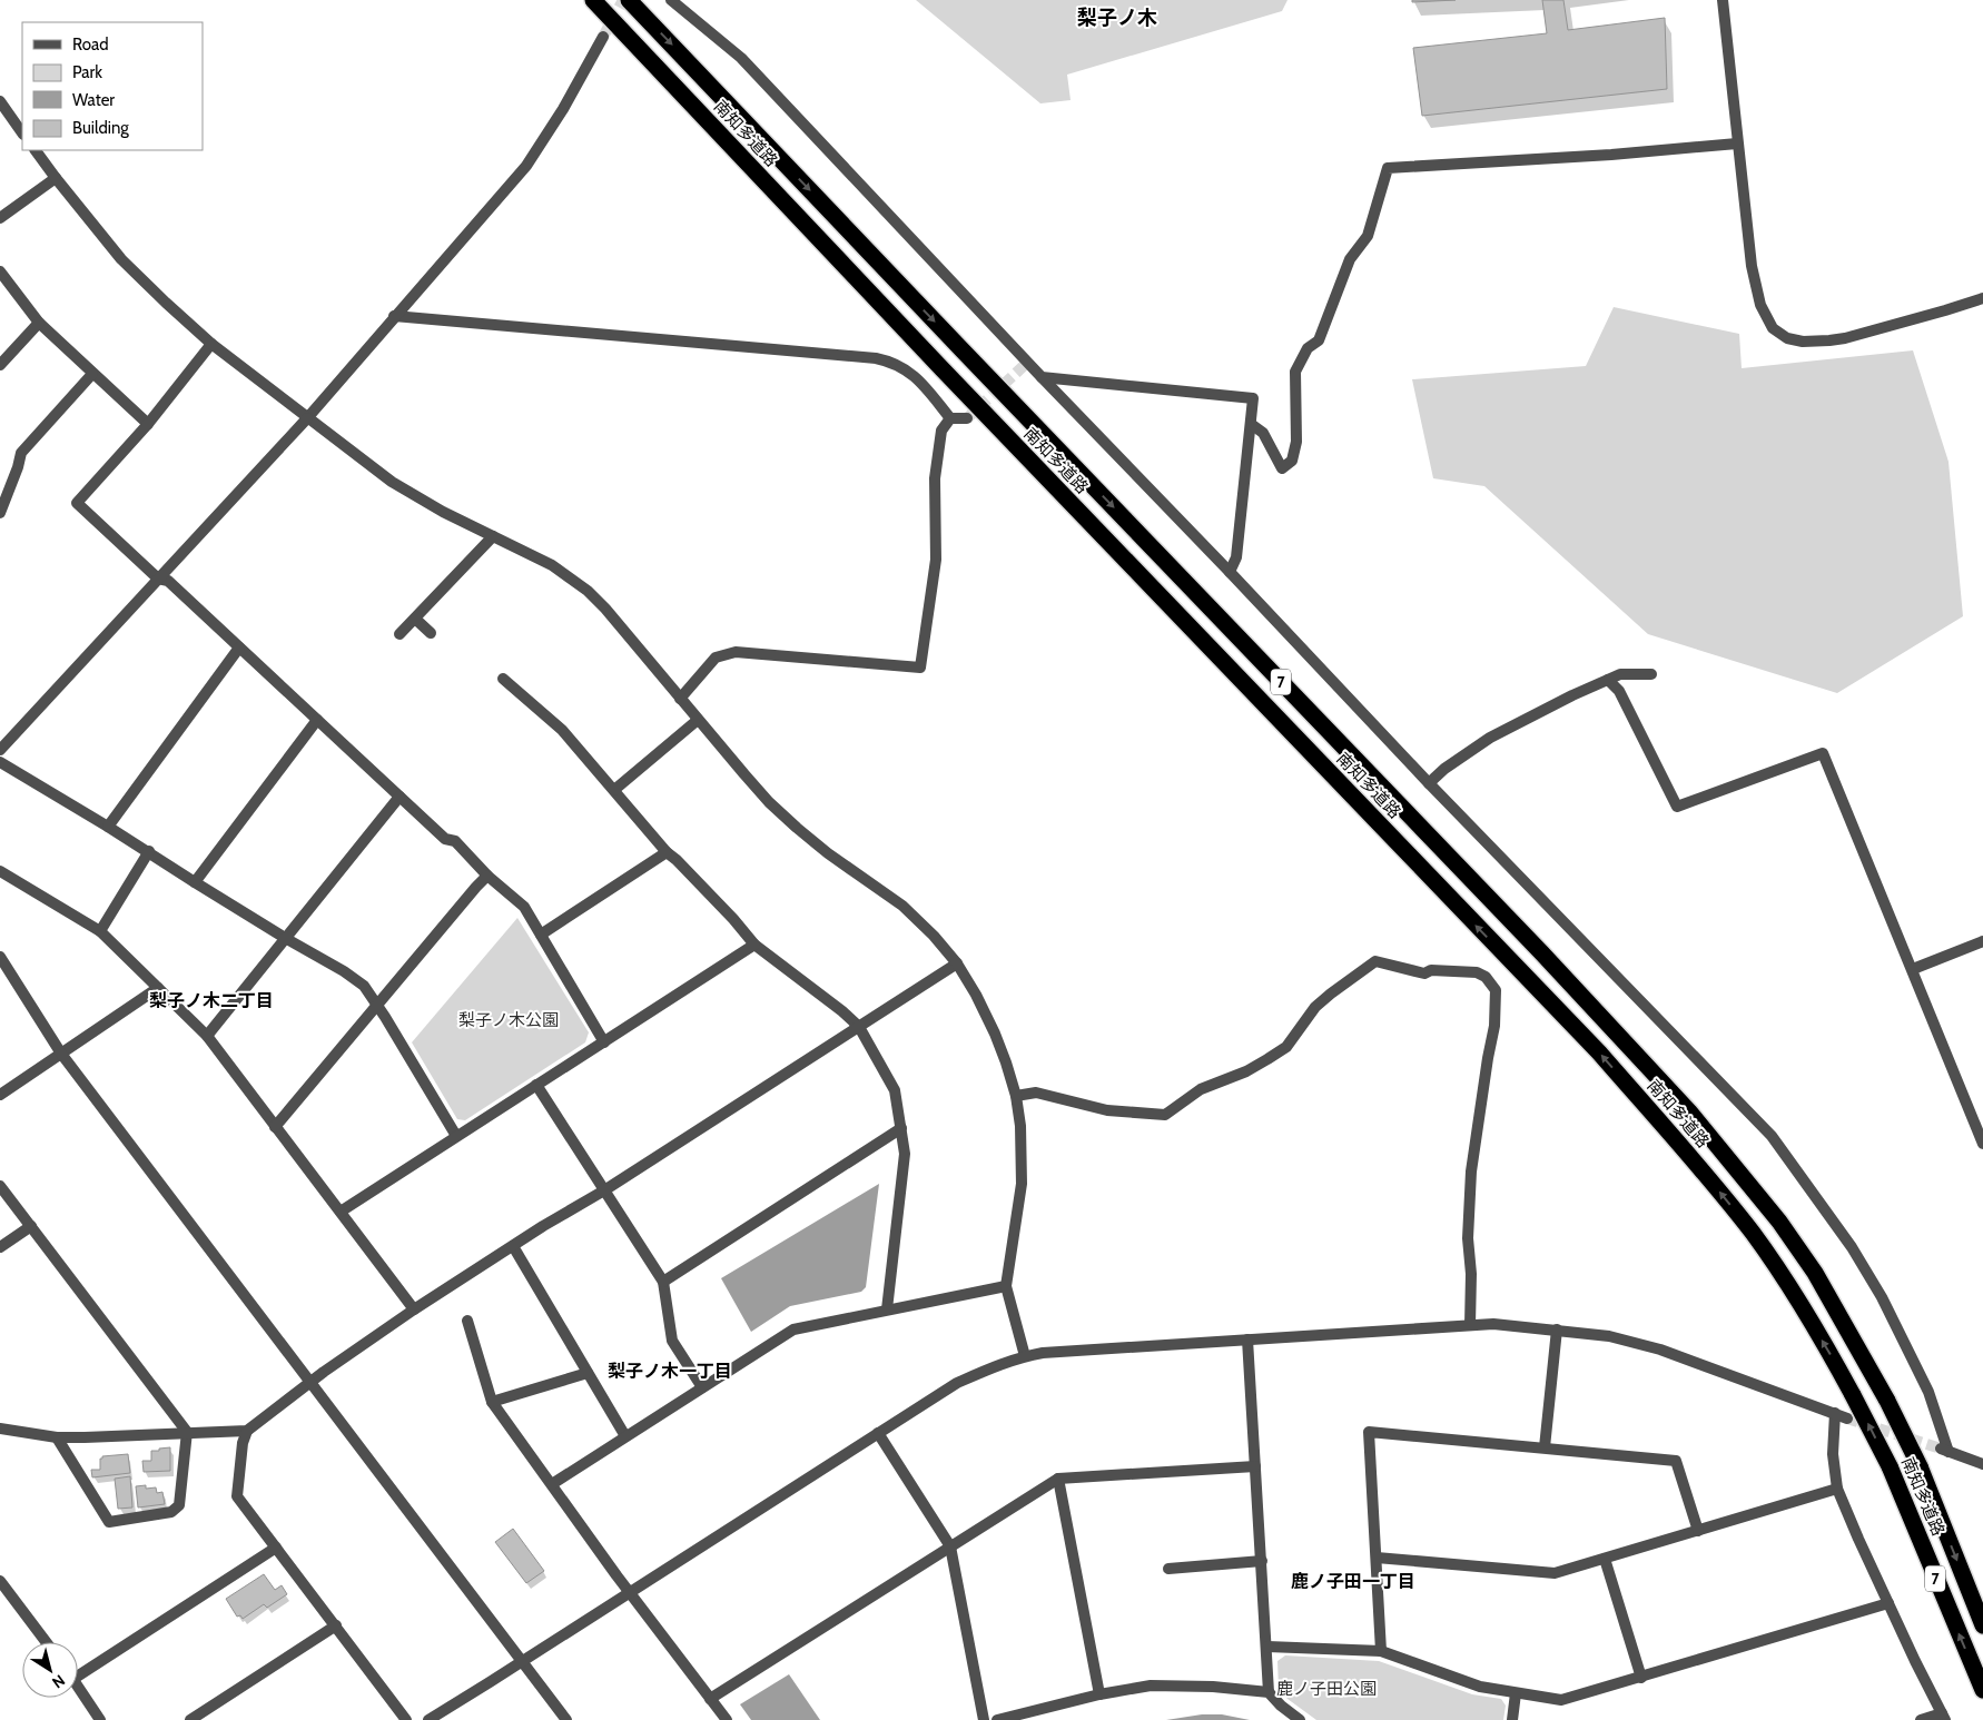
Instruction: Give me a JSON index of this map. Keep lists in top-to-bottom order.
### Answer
{
  "streets": {
    "highway": ["南知多道路", "7"]
  },
  "districts": [
    "梨子ノ木",
    "梨子ノ木二丁目",
    "梨子ノ木一丁目",
    "鹿ノ子田一丁目"
  ],
  "parks": ["梨子ノ木公園", "鹿ノ子田公園"],
  "legend": [
    "Road",
    "Park",
    "Water",
    "Building"
  ],
  "north": "bottom right"
}
